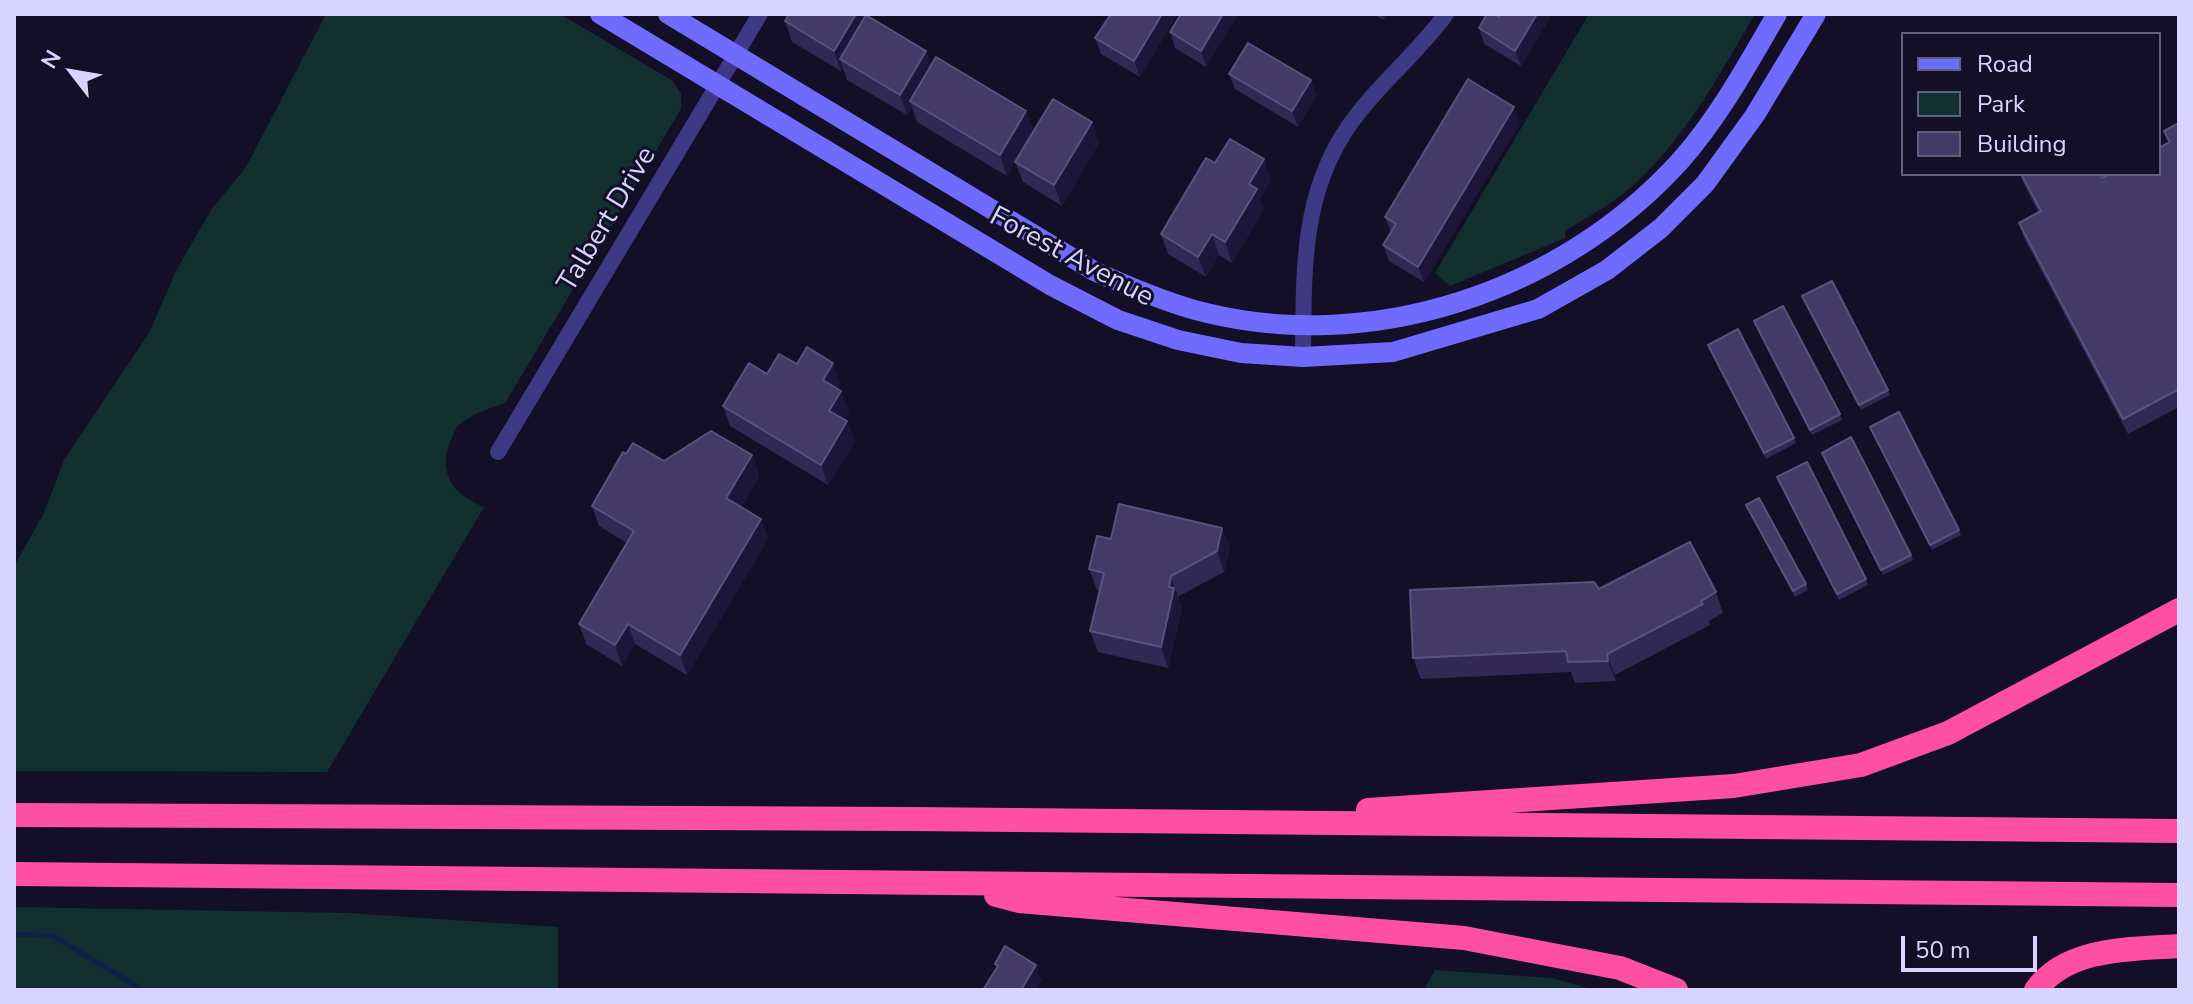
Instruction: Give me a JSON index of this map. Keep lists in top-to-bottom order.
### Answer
{
  "streets": {
    "street": ["Talbert Drive", "Forest Avenue"]
  },
  "crossings": [
    ["Talbert Drive", "Forest Avenue"]
  ],
  "legend": ["Road", "Park", "Building"],
  "scale_bar": "50 m",
  "north": "top left"
}
